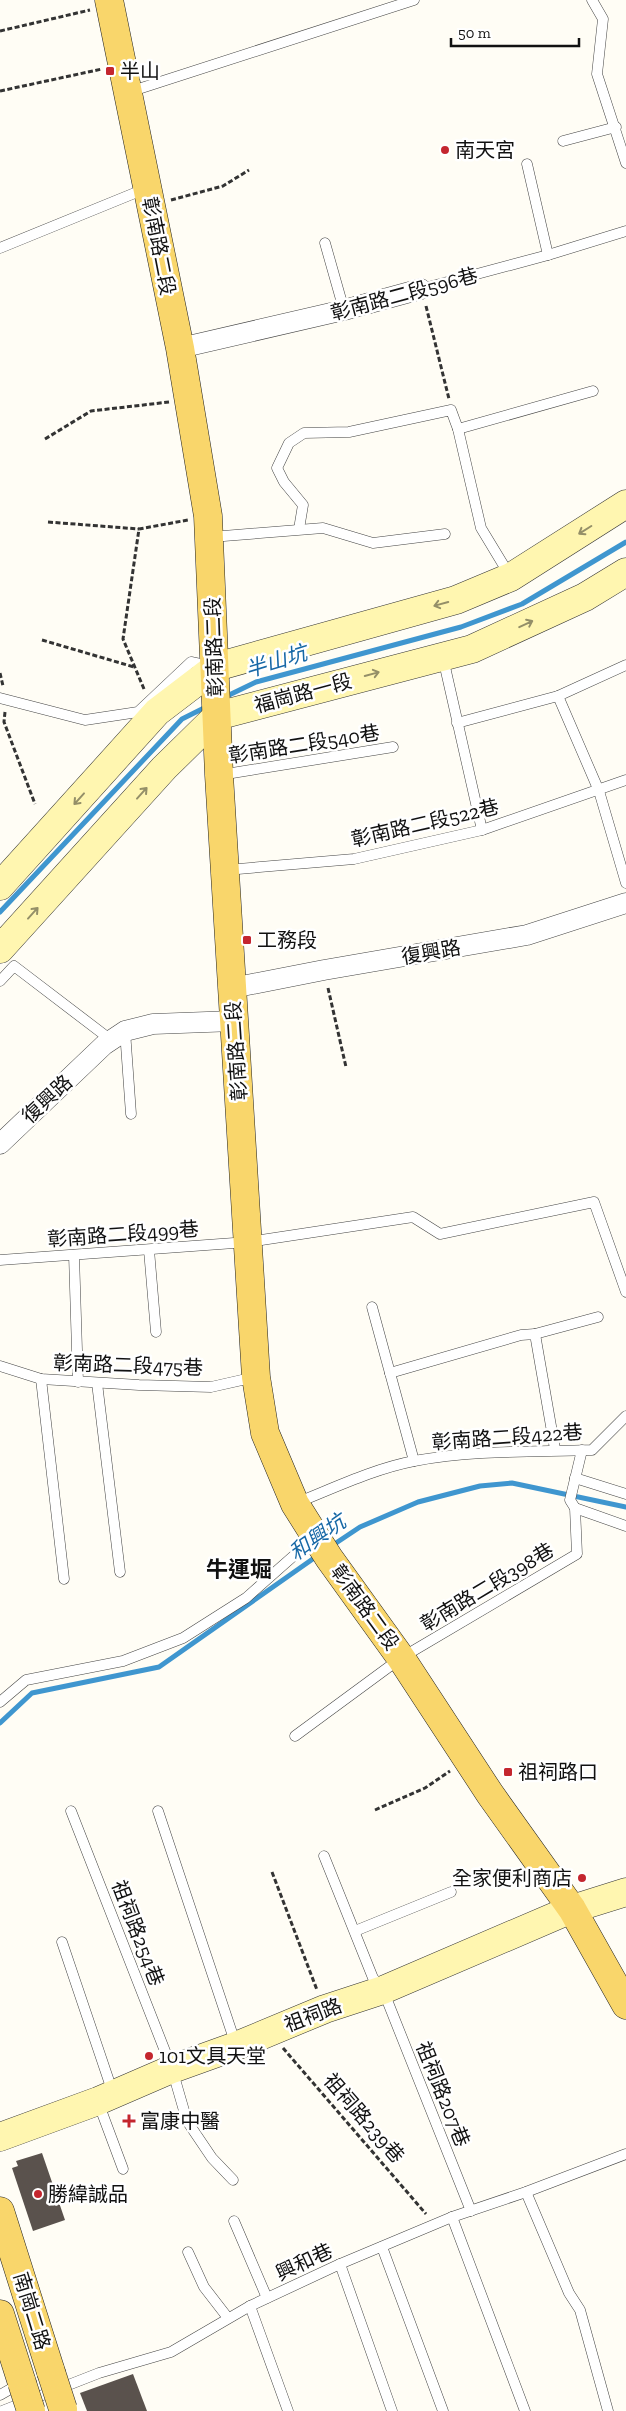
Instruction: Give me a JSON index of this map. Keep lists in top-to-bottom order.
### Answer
{
  "streets": {
    "main road": ["彰南路二段", "南崗二路"],
    "street": [
      "彰南路二段596巷",
      "福崗路一段",
      "復興路",
      "祖祠路"
    ],
    "lane": [
      "彰南路二段540巷",
      "彰南路二段522巷",
      "彰南路二段499巷",
      "彰南路二段475巷",
      "彰南路二段422巷",
      "彰南路二段398巷",
      "祖祠路254巷",
      "祖祠路207巷",
      "興和巷"
    ],
    "path": ["祖祠路239巷"]
  },
  "crossings": [
    ["彰南路二段", "彰南路二段596巷"],
    ["彰南路二段", "福崗路一段"],
    ["彰南路二段", "彰南路二段540巷"],
    ["彰南路二段", "彰南路二段522巷"],
    ["彰南路二段", "復興路"],
    ["彰南路二段", "彰南路二段499巷"],
    ["彰南路二段", "彰南路二段475巷"],
    ["彰南路二段", "彰南路二段422巷"],
    ["彰南路二段", "彰南路二段398巷"],
    ["彰南路二段", "祖祠路"],
    ["彰南路二段422巷", "彰南路二段398巷"],
    ["祖祠路254巷", "祖祠路"],
    ["祖祠路", "祖祠路207巷"],
    ["祖祠路", "祖祠路239巷"],
    ["祖祠路207巷", "興和巷"],
    ["祖祠路239巷", "興和巷"]
  ],
  "districts": ["牛運堀"],
  "water": ["半山坑", "和興坑"],
  "places": {
    "transit": ["半山", "工務段", "祖祠路口"],
    "other": [
      "南天宮",
      "全家便利商店",
      "101文具天堂",
      "勝緯誠品"
    ],
    "health": ["富康中醫"]
  },
  "scale_bar": "50 m"
}
